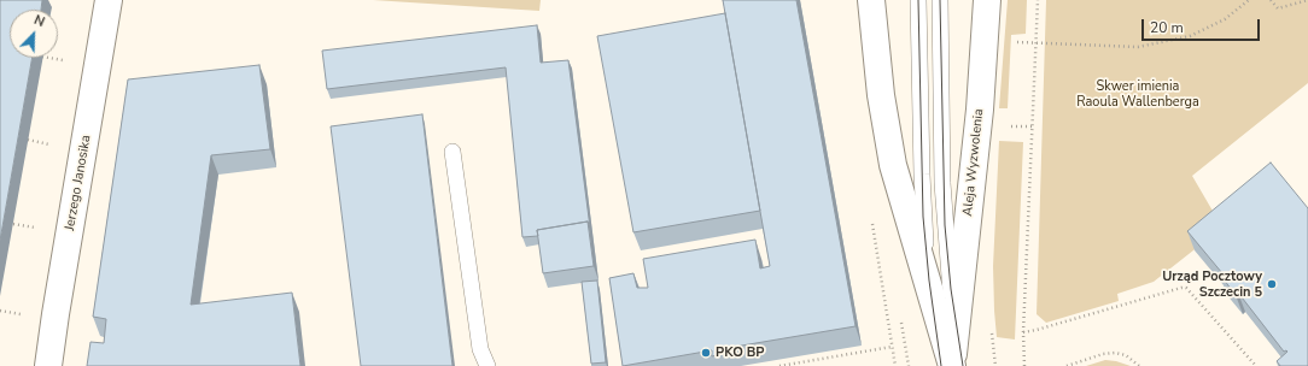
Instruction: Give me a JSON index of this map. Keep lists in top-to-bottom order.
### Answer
{
  "streets": {
    "street": ["Aleja Wyzwolenia", "Jerzego Janosika"]
  },
  "parks": ["Skwer imienia Raoula Wallenberga"],
  "places": ["Urząd Pocztowy Szczecin 5", "PKO BP"],
  "scale_bar": "20 m",
  "north": "top right"
}
